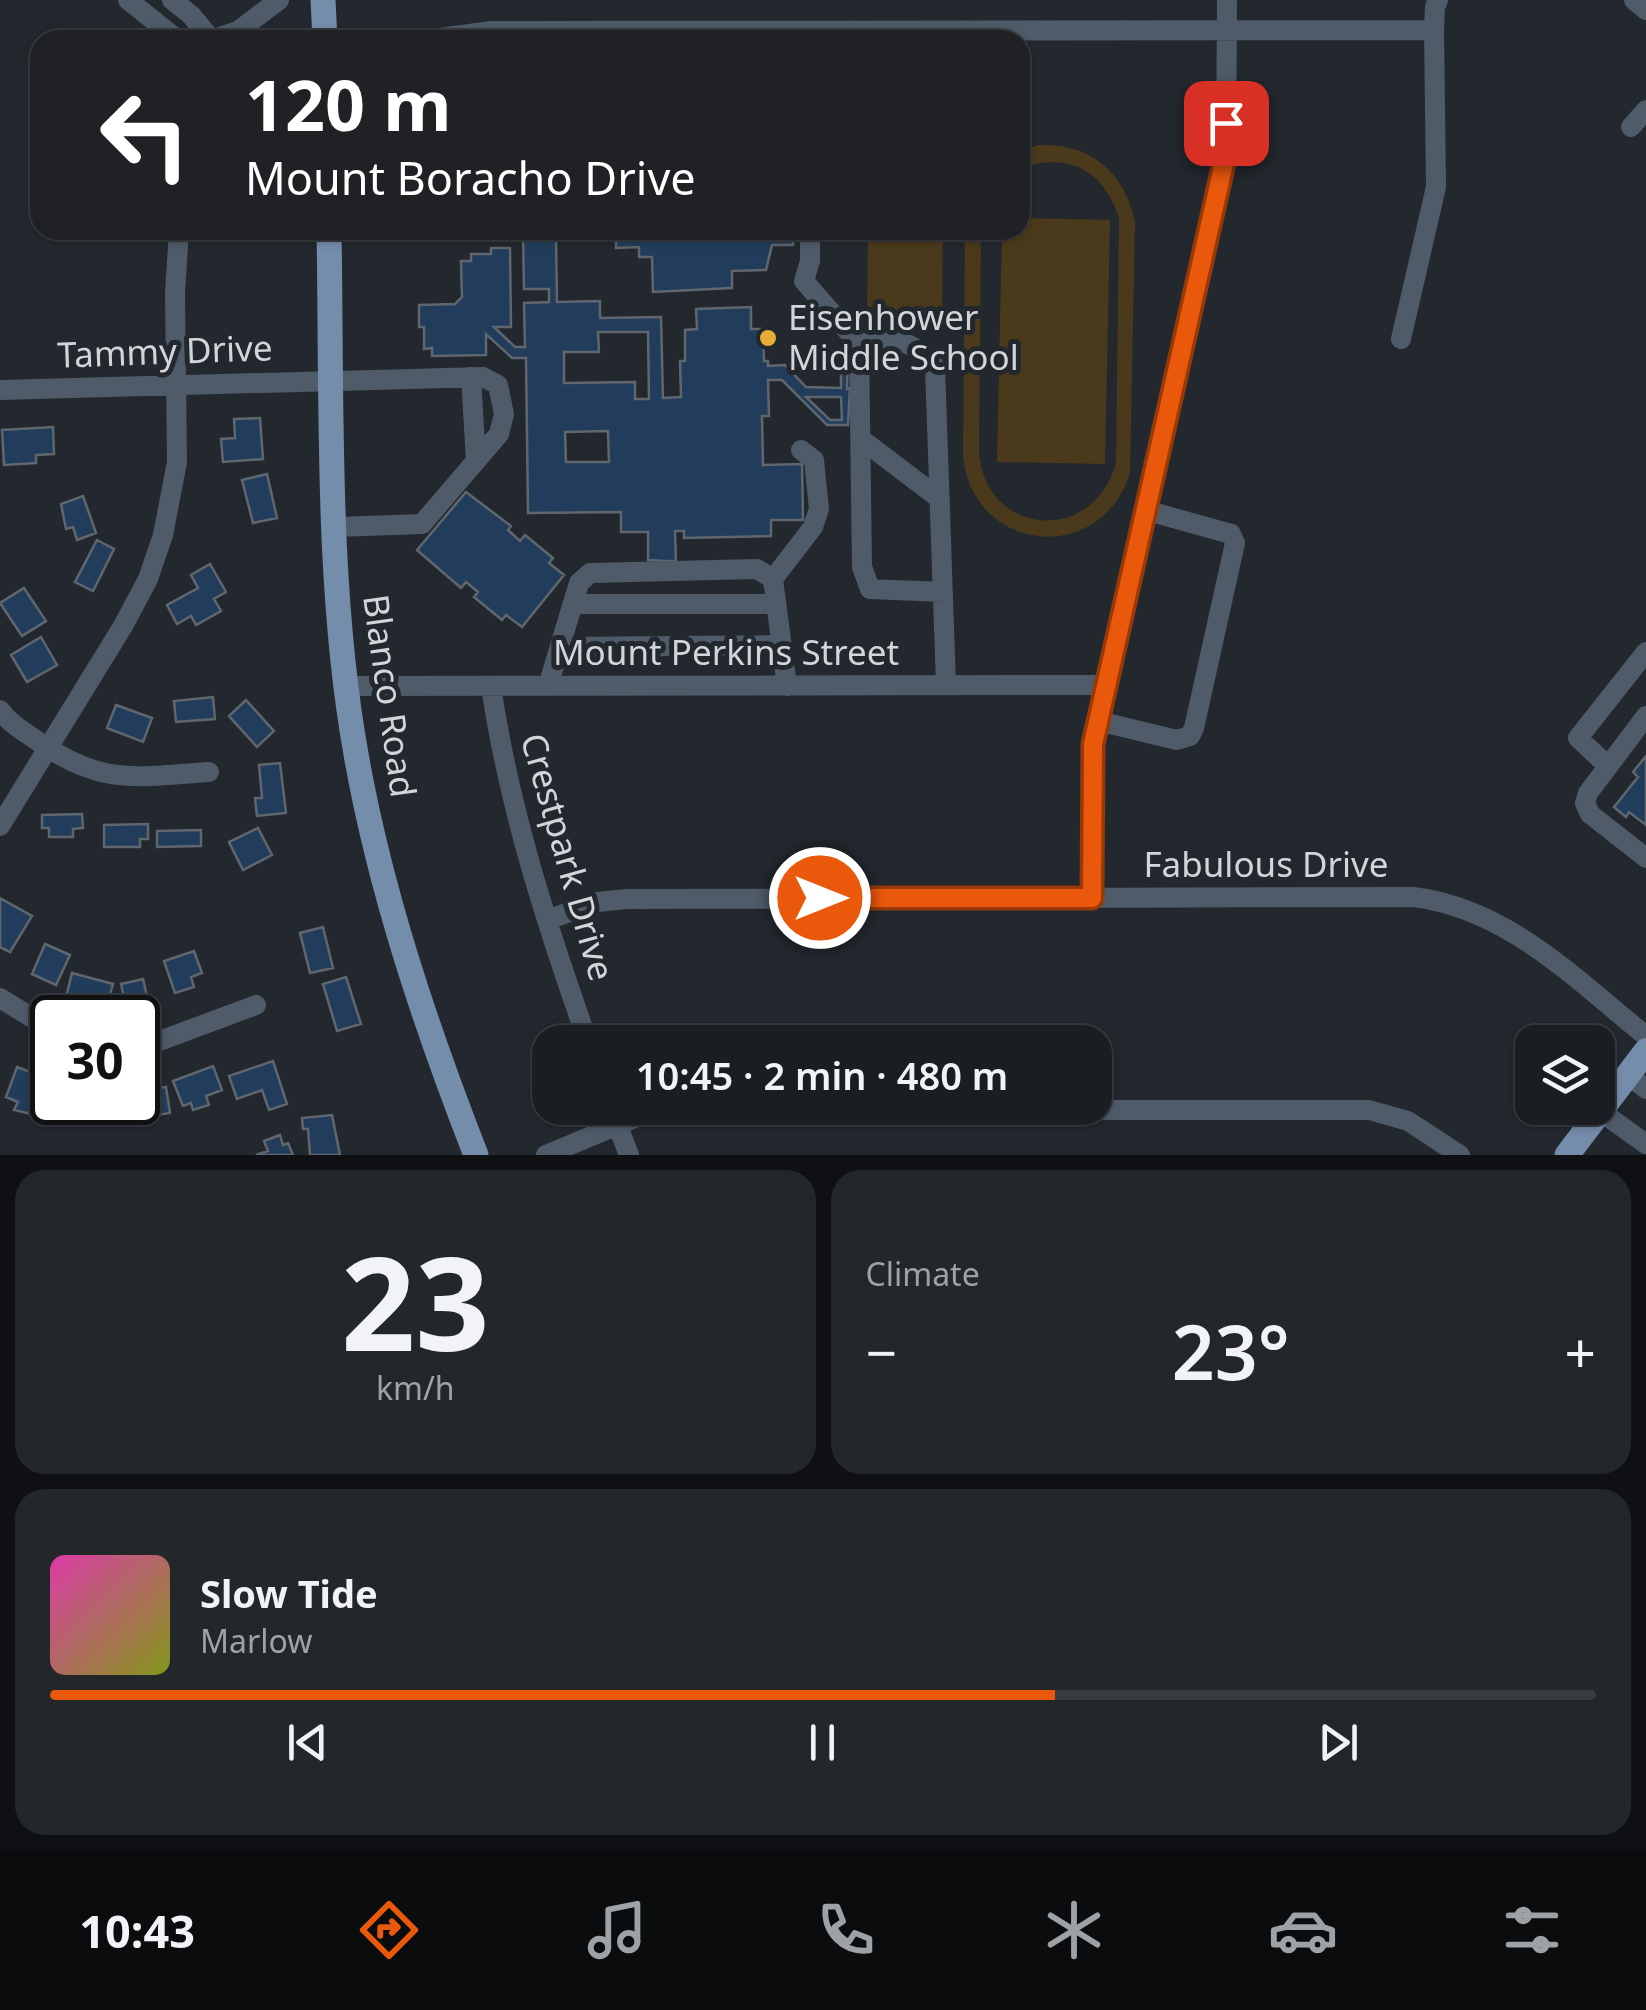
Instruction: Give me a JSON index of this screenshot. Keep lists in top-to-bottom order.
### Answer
{
  "streets": {
    "main road": ["Blanco Road"],
    "street": [
      "Tammy Drive",
      "Mount Perkins Street",
      "Crestpark Drive",
      "Fabulous Drive"
    ]
  },
  "crossings": [
    ["Tammy Drive", "Blanco Road"],
    ["Mount Perkins Street", "Blanco Road"],
    ["Mount Perkins Street", "Crestpark Drive"],
    ["Crestpark Drive", "Fabulous Drive"]
  ],
  "places": ["Eisenhower Middle School"],
  "page": {
    "turn": ["120 m", "Mount Boracho Drive"],
    "limit": "30",
    "trip": "10:45 · 2 min · 480 m",
    "tile": [
      ["23", "km/h"],
      "Climate"
    ],
    "heat": ["−", "23°", "+"],
    "song": ["Slow Tide", "Marlow"],
    "tabs": "10:43"
  }
}
